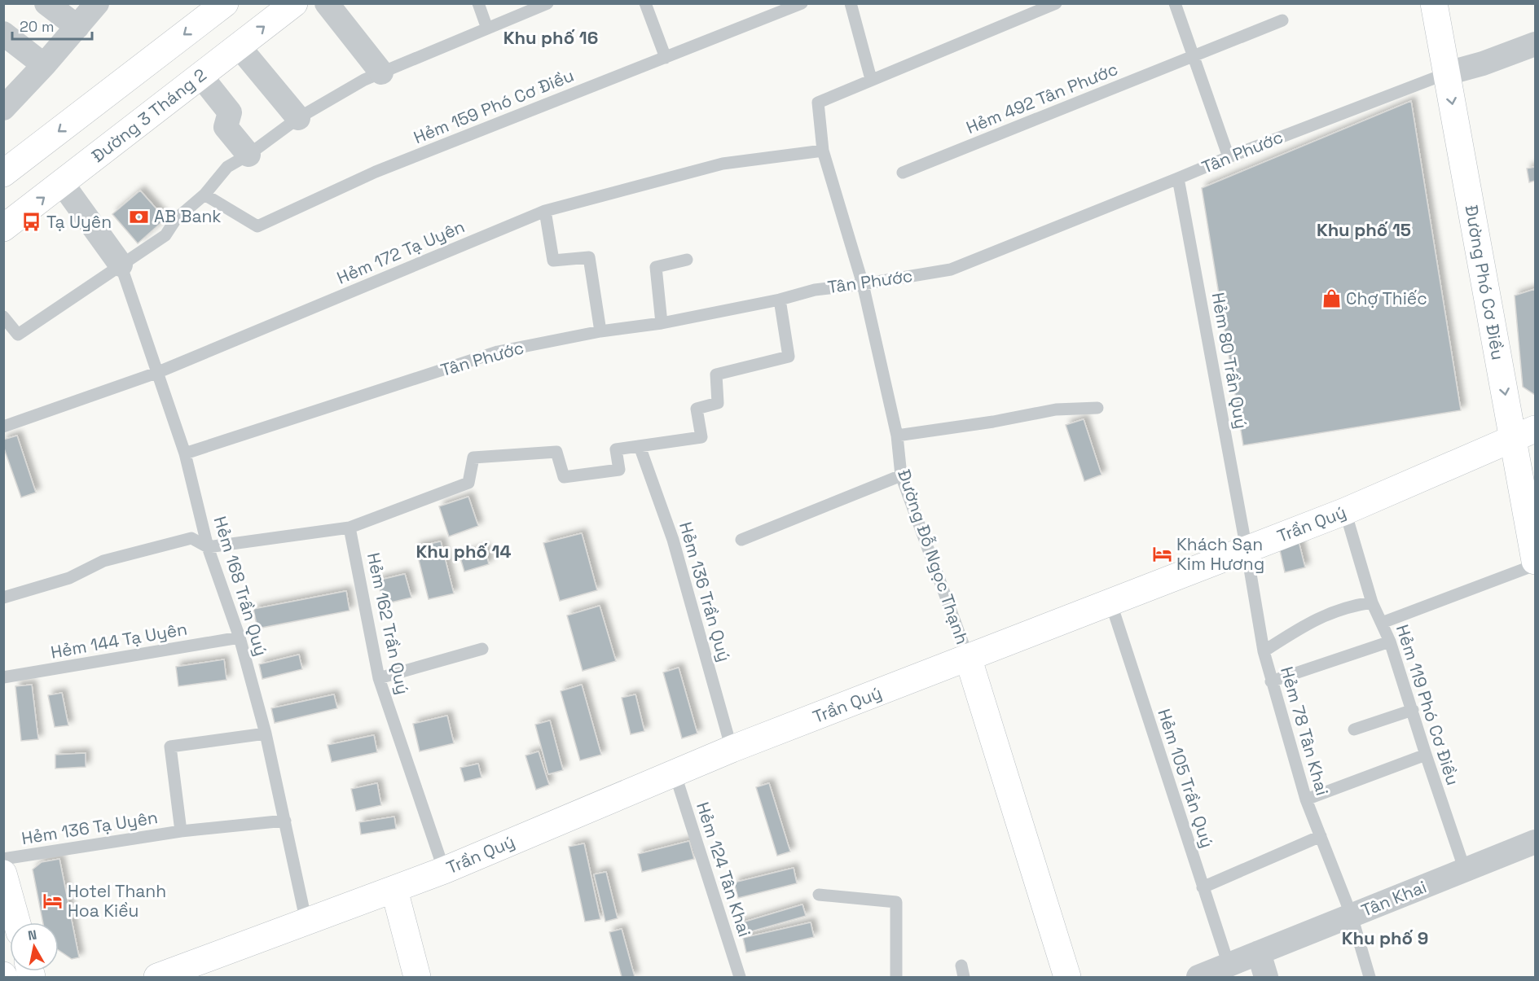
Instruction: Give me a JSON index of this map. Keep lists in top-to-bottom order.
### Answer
{
  "streets": {
    "street": [
      "Đường 3 Tháng 2",
      "Tân Phước",
      "Đường Phó Cơ Điều",
      "Trần Quý",
      "Đường Đỗ Ngọc Thạnh",
      "Tân Khai"
    ],
    "lane": [
      "Hẻm 492 Tân Phước",
      "Hẻm 159 Phó Cơ Điều",
      "Hẻm 172 Tạ Uyên",
      "Hẻm 80 Trần Quý",
      "Hẻm 168 Trần Quý",
      "Hẻm 136 Trần Quý",
      "Hẻm 162 Trần Quý",
      "Hẻm 144 Tạ Uyên",
      "Hẻm 119 Phó Cơ Điều",
      "Hẻm 78 Tân Khai",
      "Hẻm 105 Trần Quý",
      "Hẻm 136 Tạ Uyên",
      "Hẻm 124 Tân Khai"
    ]
  },
  "crossings": [
    ["Tân Phước", "Đường Phó Cơ Điều"],
    ["Tân Phước", "Hẻm 80 Trần Quý"],
    ["Tân Phước", "Đường Đỗ Ngọc Thạnh"],
    ["Tân Phước", "Hẻm 168 Trần Quý"],
    ["Hẻm 172 Tạ Uyên", "Đường Đỗ Ngọc Thạnh"],
    ["Hẻm 172 Tạ Uyên", "Hẻm 168 Trần Quý"],
    ["Đường Phó Cơ Điều", "Trần Quý"],
    ["Đường Phó Cơ Điều", "Hẻm 119 Phó Cơ Điều"],
    ["Hẻm 80 Trần Quý", "Trần Quý"],
    ["Hẻm 80 Trần Quý", "Hẻm 78 Tân Khai"],
    ["Trần Quý", "Đường Đỗ Ngọc Thạnh"],
    ["Trần Quý", "Hẻm 168 Trần Quý"],
    ["Trần Quý", "Hẻm 136 Trần Quý"],
    ["Trần Quý", "Hẻm 162 Trần Quý"],
    ["Trần Quý", "Hẻm 78 Tân Khai"],
    ["Trần Quý", "Hẻm 105 Trần Quý"],
    ["Trần Quý", "Hẻm 124 Tân Khai"],
    ["Hẻm 168 Trần Quý", "Hẻm 144 Tạ Uyên"],
    ["Hẻm 168 Trần Quý", "Hẻm 136 Tạ Uyên"],
    ["Hẻm 119 Phó Cơ Điều", "Tân Khai"],
    ["Hẻm 78 Tân Khai", "Tân Khai"],
    ["Hẻm 105 Trần Quý", "Tân Khai"]
  ],
  "one_way": ["Đường Phó Cơ Điều"],
  "districts": [
    "Khu phố 16",
    "Khu phố 15",
    "Khu phố 14",
    "Khu phố 9"
  ],
  "places": {
    "bank": ["AB Bank"],
    "bus stop": ["Tạ Uyên"],
    "shop": ["Chợ Thiếc"],
    "hotel": ["Khách Sạn Kim Hương", "Hotel Thanh Hoa Kiều"]
  },
  "scale_bar": "20 m",
  "north": "top"
}
